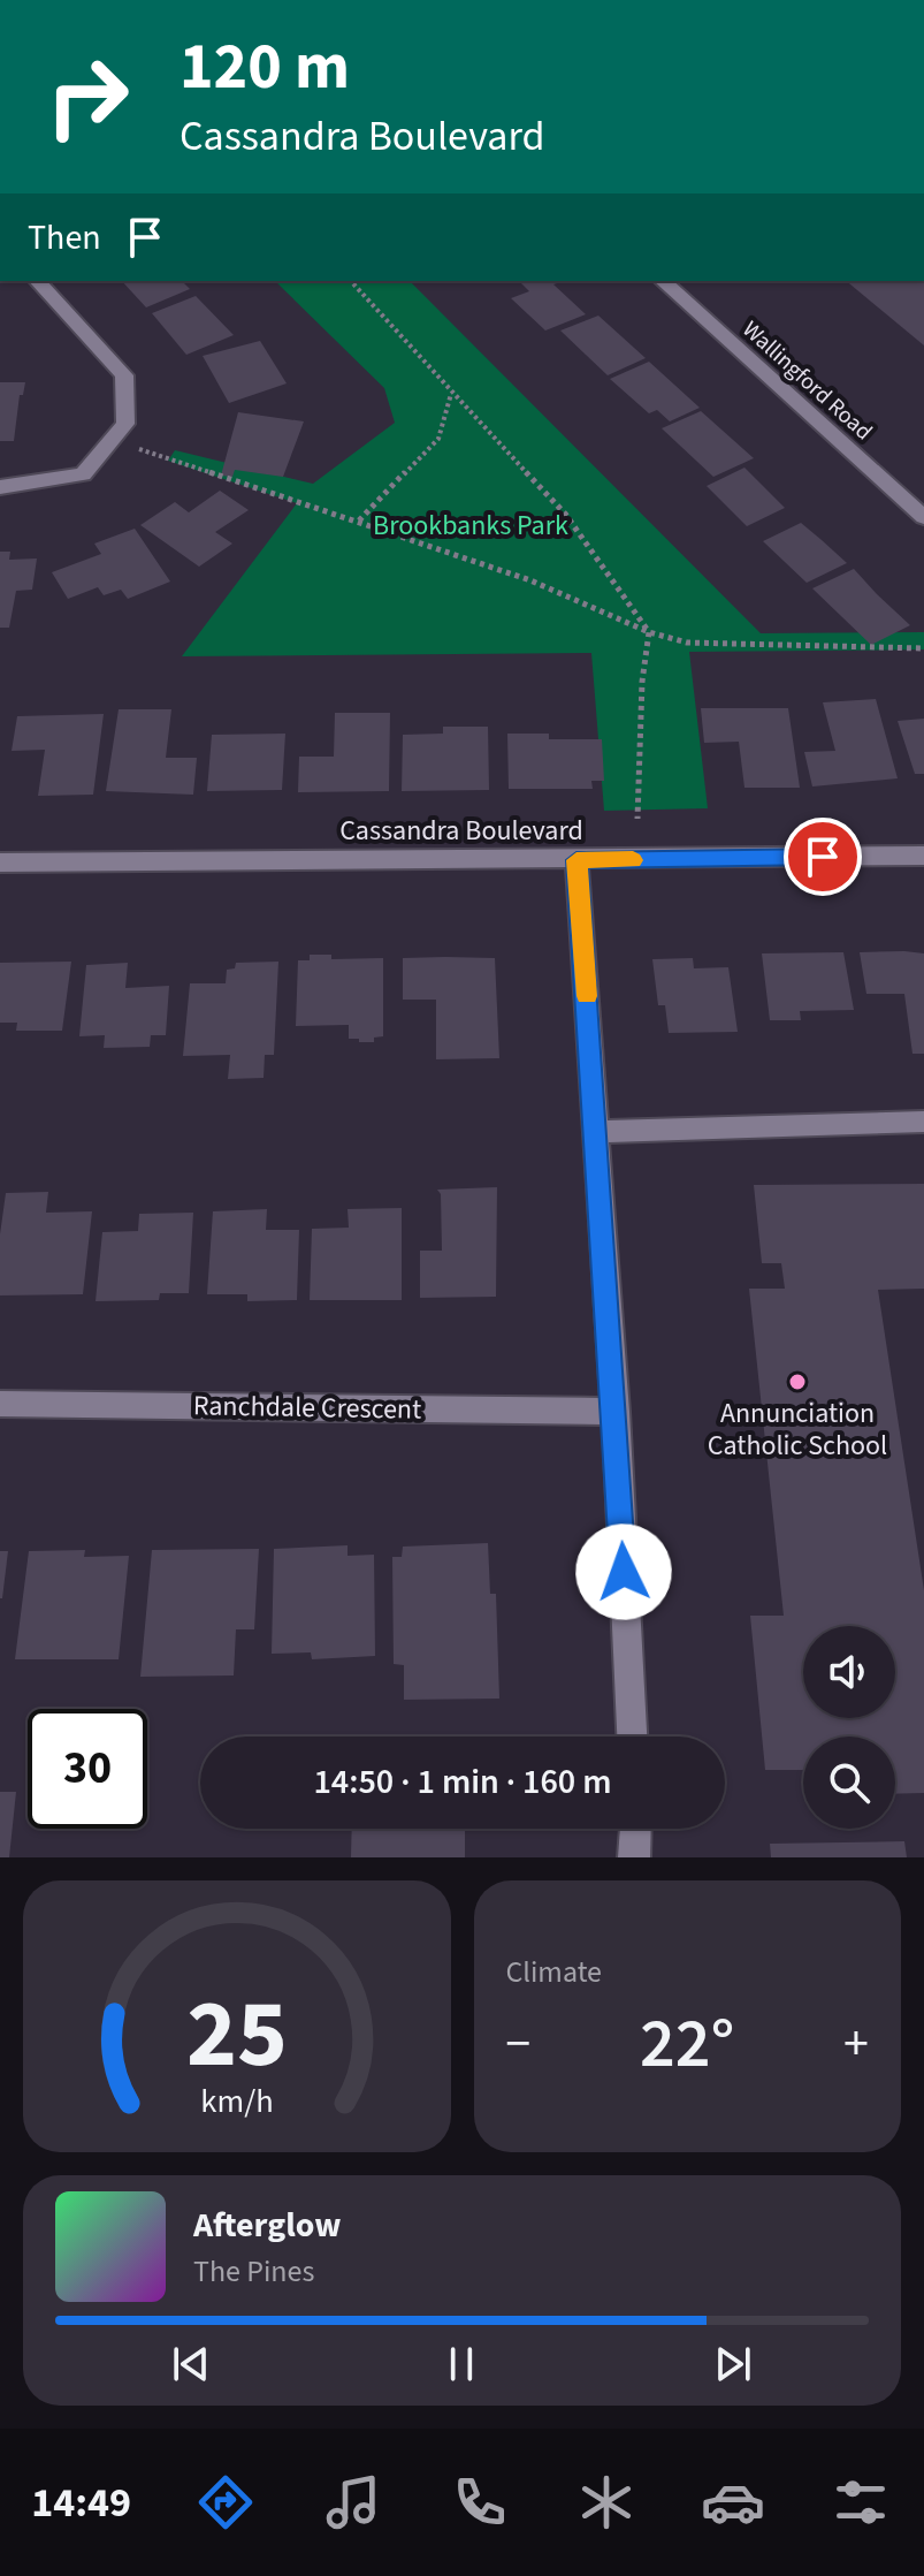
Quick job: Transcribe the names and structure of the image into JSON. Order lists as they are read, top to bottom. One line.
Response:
{"streets":{"street":["Wallingford Road","Cassandra Boulevard","Ranchdale Crescent"]},"parks":["Brookbanks Park"],"places":["Annunciation Catholic School"],"page":{"turn":["120 m","Cassandra Boulevard"],"then":"Then","limit":"30","trip":"14:50 · 1 min · 160 m","tile":"Climate","heat":["−","22°","+"],"song":["Afterglow","The Pines"],"tabs":"14:49","gauge":["25","km/h"]}}
